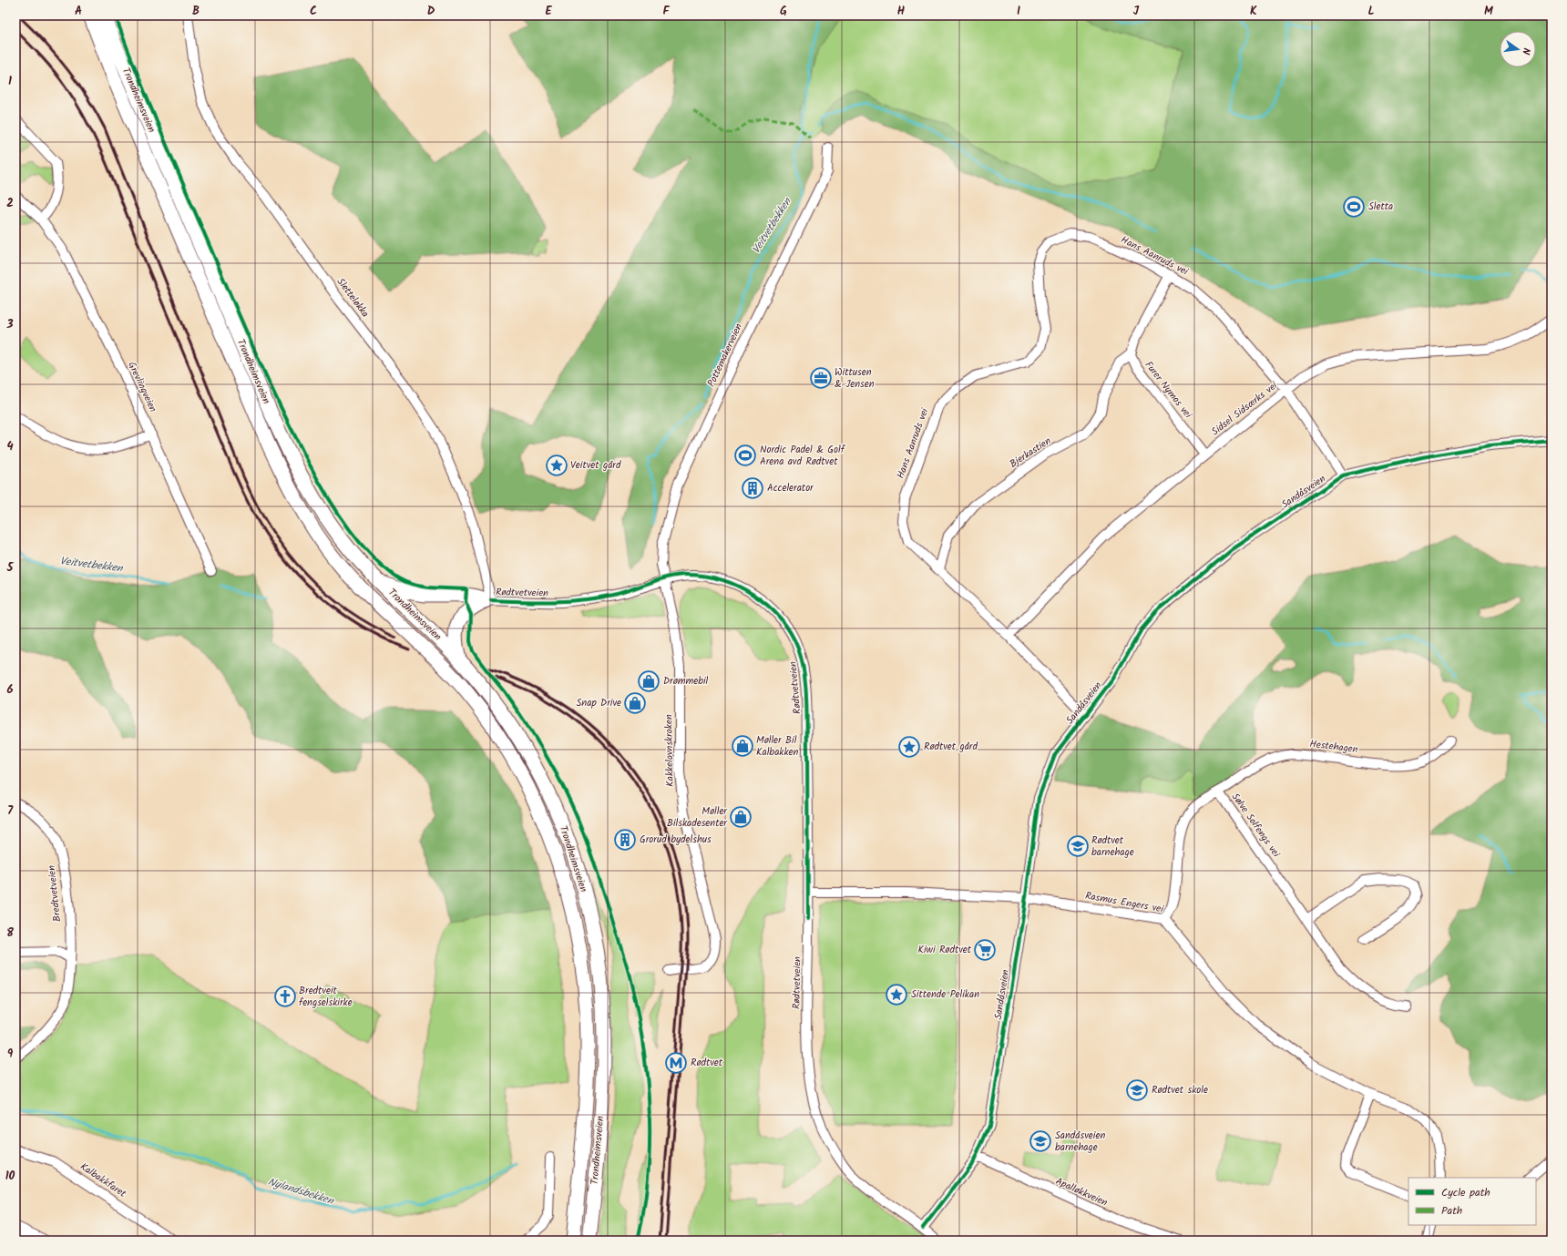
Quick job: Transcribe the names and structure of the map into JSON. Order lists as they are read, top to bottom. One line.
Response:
{"streets":{"highway":["Trondheimsveien"],"street":["Hans Aanruds vei","Sletteløkka","Pottemakerveien","Grevlingveien","Furer Nymos vei","Sidsel Sidsærks vei","Bjerkastien","Sandåsveien","Rødtvetveien","Hestehagen","Kakkelovnskroken","Sølve Solfengs vei","Bredtvetveien","Rasmus Engers vei","Kalbakkfaret","Apalløkkveien"]},"crossings":[["Hans Aanruds vei","Sidsel Sidsærks vei"],["Hans Aanruds vei","Bjerkastien"],["Hans Aanruds vei","Sandåsveien"],["Sletteløkka","Rødtvetveien"],["Pottemakerveien","Rødtvetveien"],["Pottemakerveien","Kakkelovnskroken"],["Furer Nymos vei","Sidsel Sidsærks vei"],["Furer Nymos vei","Bjerkastien"],["Sandåsveien","Rødtvetveien"],["Sandåsveien","Rasmus Engers vei"],["Sandåsveien","Apalløkkveien"],["Rødtvetveien","Kakkelovnskroken"],["Rødtvetveien","Rasmus Engers vei"],["Hestehagen","Sølve Solfengs vei"],["Sølve Solfengs vei","Rasmus Engers vei"]],"water":["Veitvetbekken","Nylandsbekken"],"places":{"sports":["Sletta","Nordic Padel & Golf Arena avd Rødtvet"],"office":["Wittusen & Jensen"],"place":["Veitvet gård","Rødtvet gård","Sittende Pelikan"],"building":["Accelerator","Grorud bydelshus"],"shop":["Drømmebil","Snap Drive","Møller Bil Kalbakken","Møller Bilskadesenter"],"school or university":["Rødtvet barnehage","Rødtvet skole","Sandåsveien barnehage"],"supermarket":["Kiwi Rødtvet"],"church":["Bredtveit fengselskirke"],"metro station":["Rødtvet"]},"legend":["Cycle path","Path"],"north":"right","grid":{"columns":["A","B","C","D","E","F","G","H","I","J","K","L","M"],"rows":["1","2","3","4","5","6","7","8","9","10"]}}
